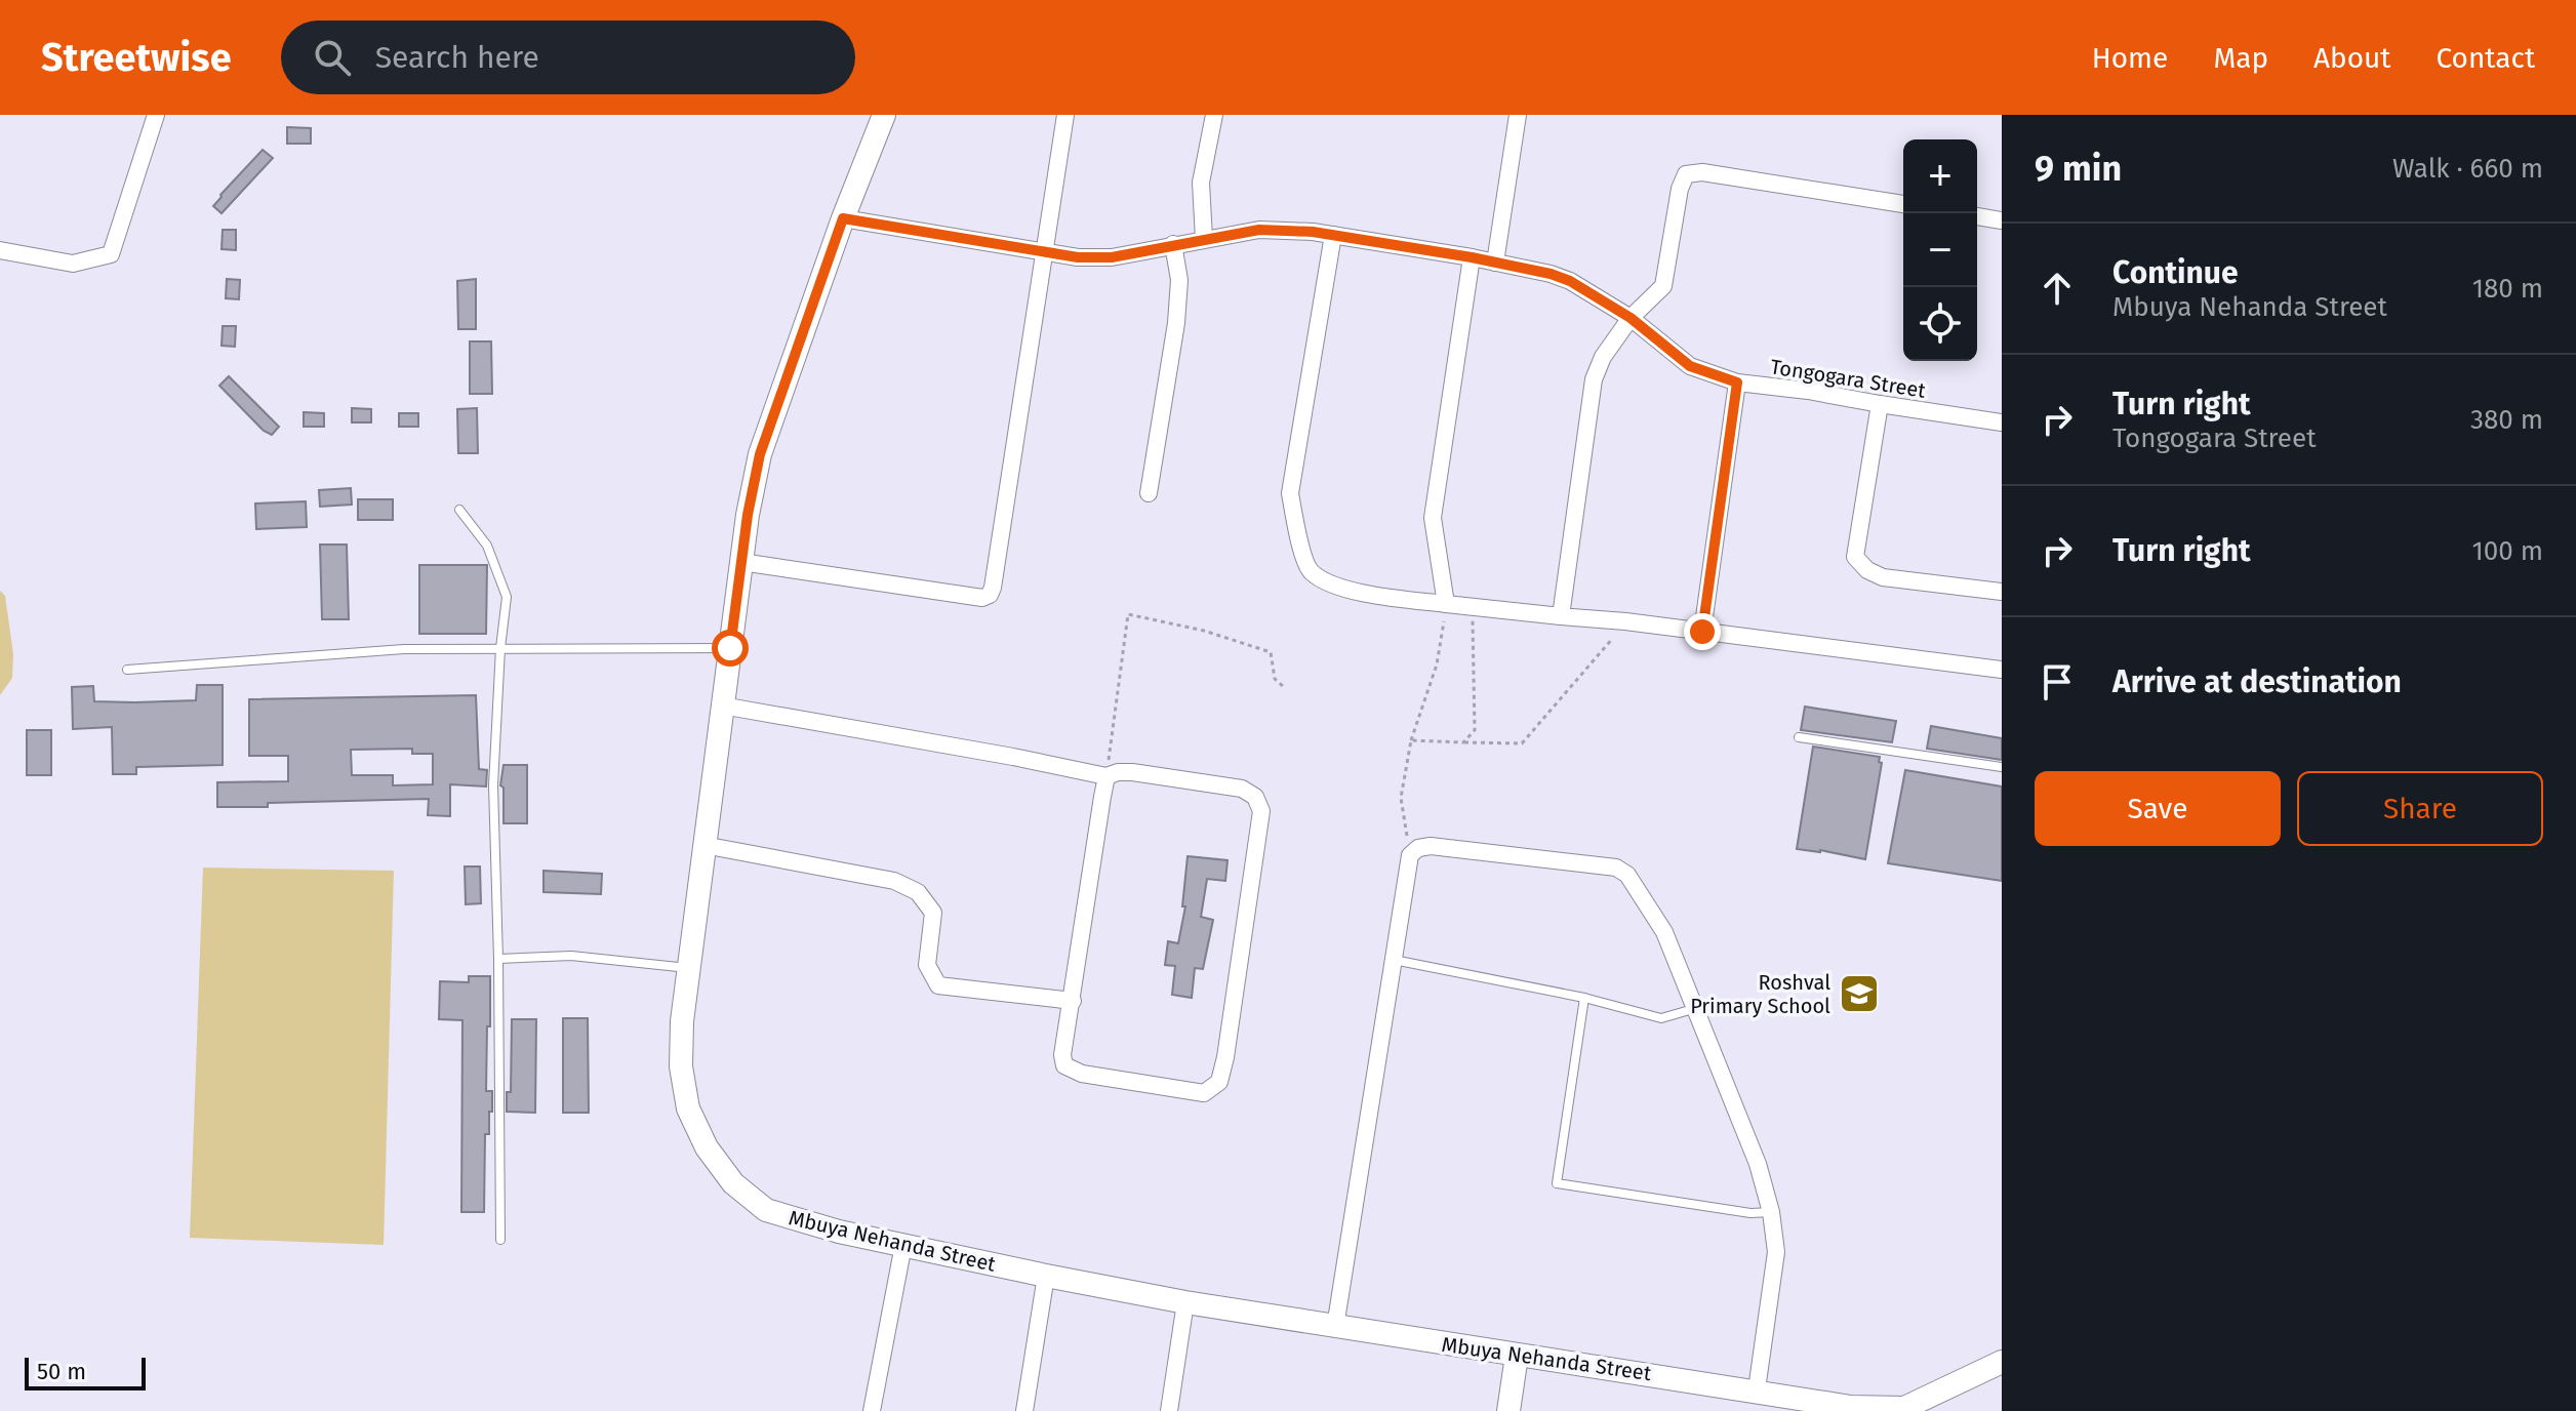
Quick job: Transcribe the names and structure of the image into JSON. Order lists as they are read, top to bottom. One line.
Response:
{"streets":{"street":["Tongogara Street","Mbuya Nehanda Street"]},"crossings":[["Tongogara Street","Mbuya Nehanda Street"]],"places":{"school or university":["Roshval Primary School"]},"scale_bar":"50 m","page":{"header":"Streetwise","search":"Search here","nav":["Home","Map","About","Contact"],"heading":["9 min","Walk · 660 m"],"map_buttons":["+","−"],"list":[["Continue","Mbuya Nehanda Street","180 m"],["Turn right","Tongogara Street","380 m"],["Turn right","100 m"],"Arrive at destination"],"buttons":["Save","Share"],"scale":"50 m"}}
